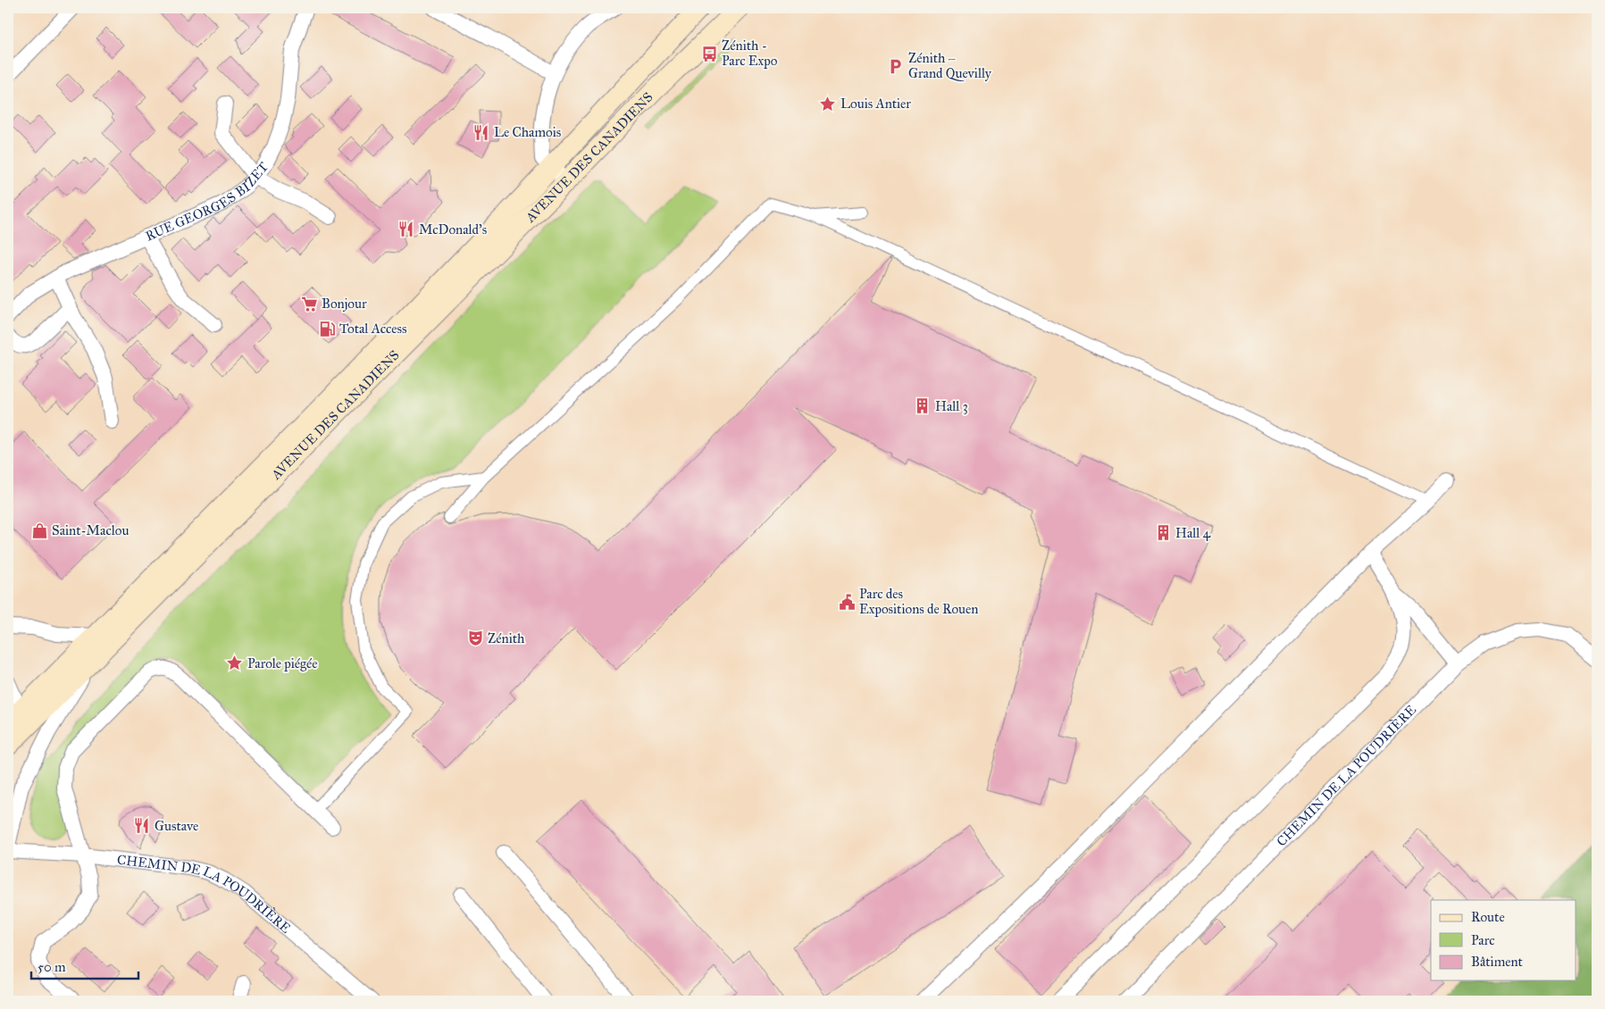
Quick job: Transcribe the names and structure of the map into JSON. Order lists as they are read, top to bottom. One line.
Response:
{"streets":{"main road":["AVENUE DES CANADIENS"],"street":["RUE GEORGES BIZET","CHEMIN DE LA POUDRIÈRE"]},"places":{"bus stop":["Zénith - Parc Expo"],"parking":["Zénith – Grand Quevilly"],"place":["Louis Antier","Parole piégée"],"restaurant":["Le Chamois","McDonald's","Gustave"],"supermarket":["Bonjour"],"fuel station":["Total Access"],"building":["Hall 3","Hall 4"],"shop":["Saint-Maclou"],"public building":["Parc des Expositions de Rouen"],"theatre":["Zénith"]},"legend":["Route","Parc","Bâtiment"],"scale_bar":"50 m"}
